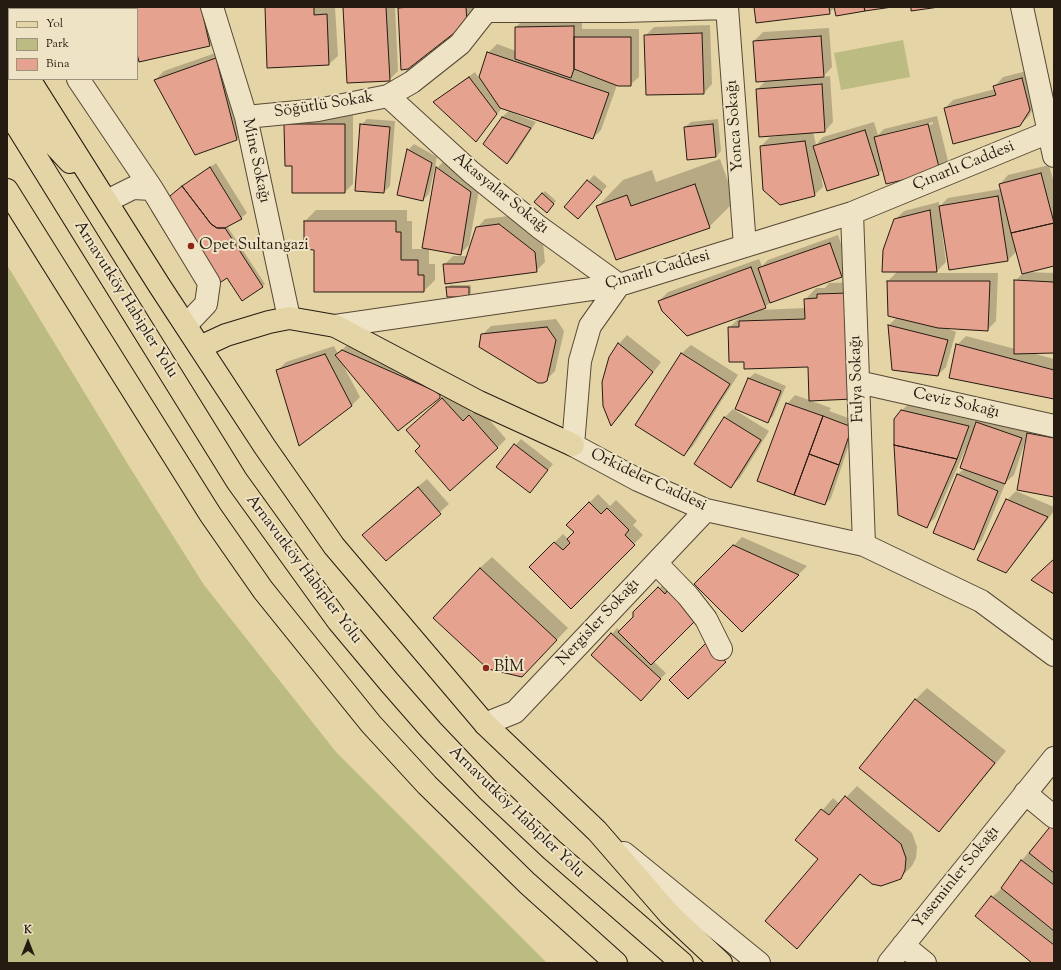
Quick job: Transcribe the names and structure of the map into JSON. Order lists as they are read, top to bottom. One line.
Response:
{"streets":{"main road":["Çınarlı Caddesi","Arnavutköy Habipler Yolu","Orkideler Caddesi"],"street":["Söğütlü Sokak","Yonca Sokağı","Mine Sokağı","Akasyalar Sokağı","Fulya Sokağı","Ceviz Sokağı","Nergisler Sokağı","Yaseminler Sokağı"]},"crossings":[["Söğütlü Sokak","Yonca Sokağı"],["Söğütlü Sokak","Mine Sokağı"],["Söğütlü Sokak","Akasyalar Sokağı"],["Yonca Sokağı","Çınarlı Caddesi"],["Mine Sokağı","Çınarlı Caddesi"],["Çınarlı Caddesi","Akasyalar Sokağı"],["Çınarlı Caddesi","Fulya Sokağı"],["Çınarlı Caddesi","Orkideler Caddesi"],["Fulya Sokağı","Ceviz Sokağı"],["Fulya Sokağı","Orkideler Caddesi"],["Orkideler Caddesi","Nergisler Sokağı"]],"places":["Opet Sultangazi","BİM"],"legend":["Yol","Park","Bina"],"north":"top"}
